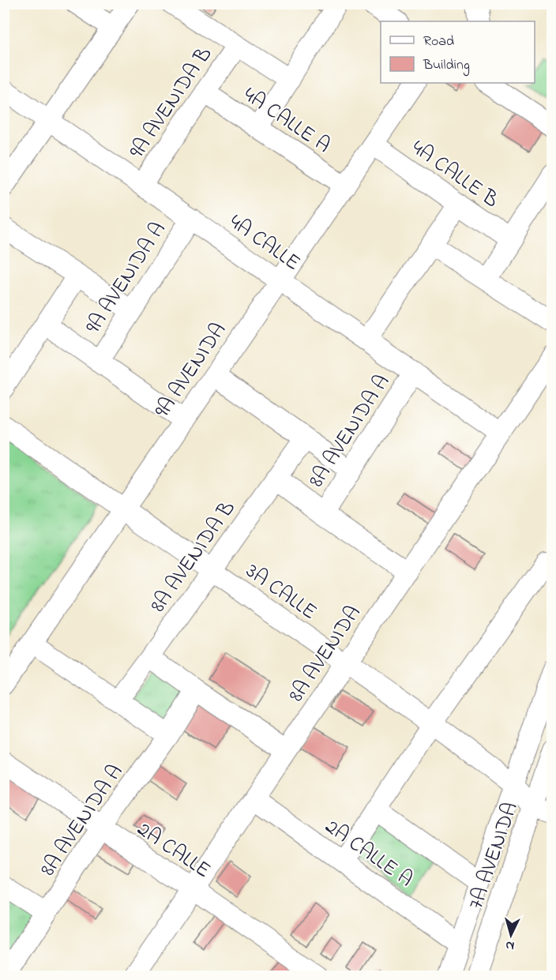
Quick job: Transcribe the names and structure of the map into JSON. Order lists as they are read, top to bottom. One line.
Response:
{"streets":{"street":["9A AVENIDA B","4A CALLE A","4A CALLE B","4A CALLE","9A AVENIDA A","9A AVENIDA","8A AVENIDA A","8A AVENIDA B","3A CALLE","8A AVENIDA","2A CALLE","2A CALLE A","7A AVENIDA"]},"crossings":[["9A AVENIDA B","4A CALLE A"],["9A AVENIDA B","4A CALLE"],["4A CALLE A","9A AVENIDA"],["4A CALLE B","9A AVENIDA"],["4A CALLE","9A AVENIDA A"],["4A CALLE","9A AVENIDA"],["4A CALLE","8A AVENIDA A"],["4A CALLE","8A AVENIDA"],["9A AVENIDA","3A CALLE"],["8A AVENIDA A","2A CALLE"],["8A AVENIDA B","3A CALLE"],["3A CALLE","8A AVENIDA"],["3A CALLE","7A AVENIDA"],["8A AVENIDA","2A CALLE"],["8A AVENIDA","2A CALLE A"],["2A CALLE A","7A AVENIDA"]],"legend":["Road","Building"],"north":"bottom"}
